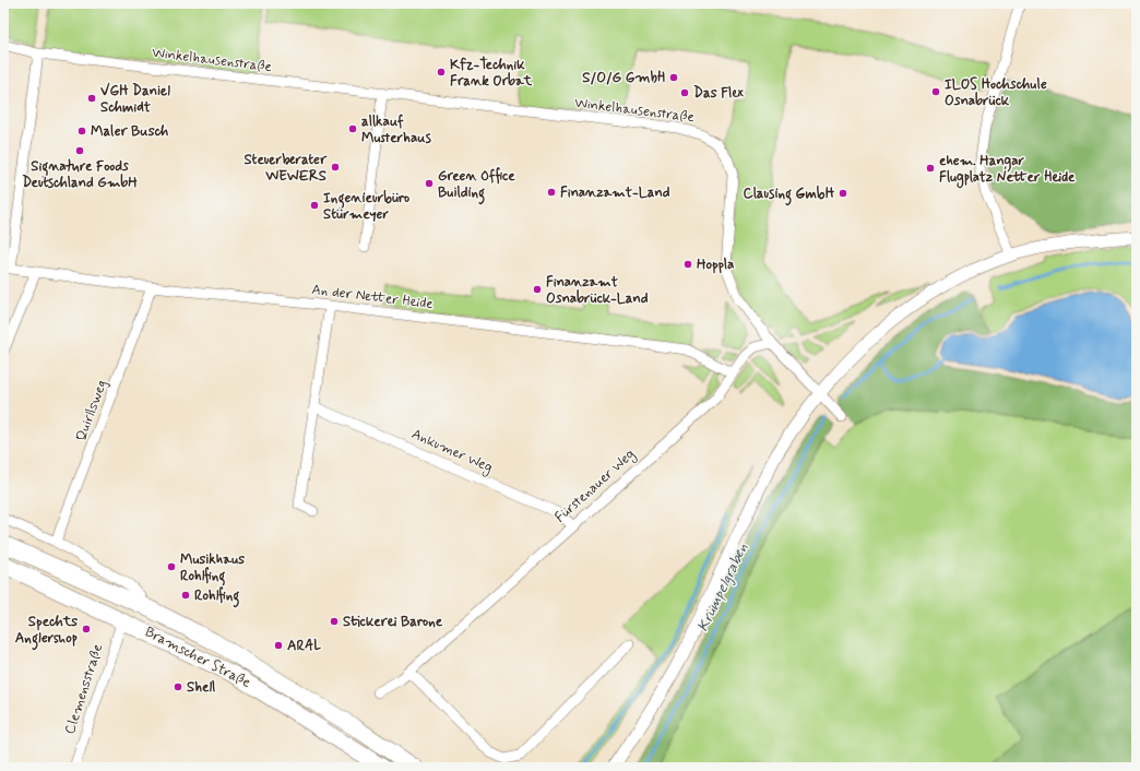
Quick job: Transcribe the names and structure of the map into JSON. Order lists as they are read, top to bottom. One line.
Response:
{"streets":{"main road":["Bramscher Straße"],"street":["Winkelhausenstraße","An der Netter Heide","Quirllsweg","Ankumer Weg","Fürstenauer Weg","Clemensstraße"]},"crossings":[["Winkelhausenstraße","Fürstenauer Weg"],["An der Netter Heide","Quirllsweg"],["An der Netter Heide","Fürstenauer Weg"],["Quirllsweg","Bramscher Straße"],["Ankumer Weg","Fürstenauer Weg"],["Bramscher Straße","Clemensstraße"]],"water":["Krümpelgraben"],"places":["Kfz-Technik Frank Orbat","S/O/G GmbH","ILOS Hochschule Osnabrück","Das Flex","VGH Daniel Schmidt","allkauf Musterhaus","Maler Busch","Signature Foods Deutschland GmbH","Steuerberater WEWERS","ehem. Hangar Flugplatz Netter Heide","Green Office Building","Finanzamt-Land","Clausing GmbH","Ingenieurbüro Stürmeyer","Hoppla","Finanzamt Osnabrück-Land","Musikhaus Rohlfing","Rohlfing","Stickerei Barone","Spechts Anglershop","ARAL","Shell"]}
